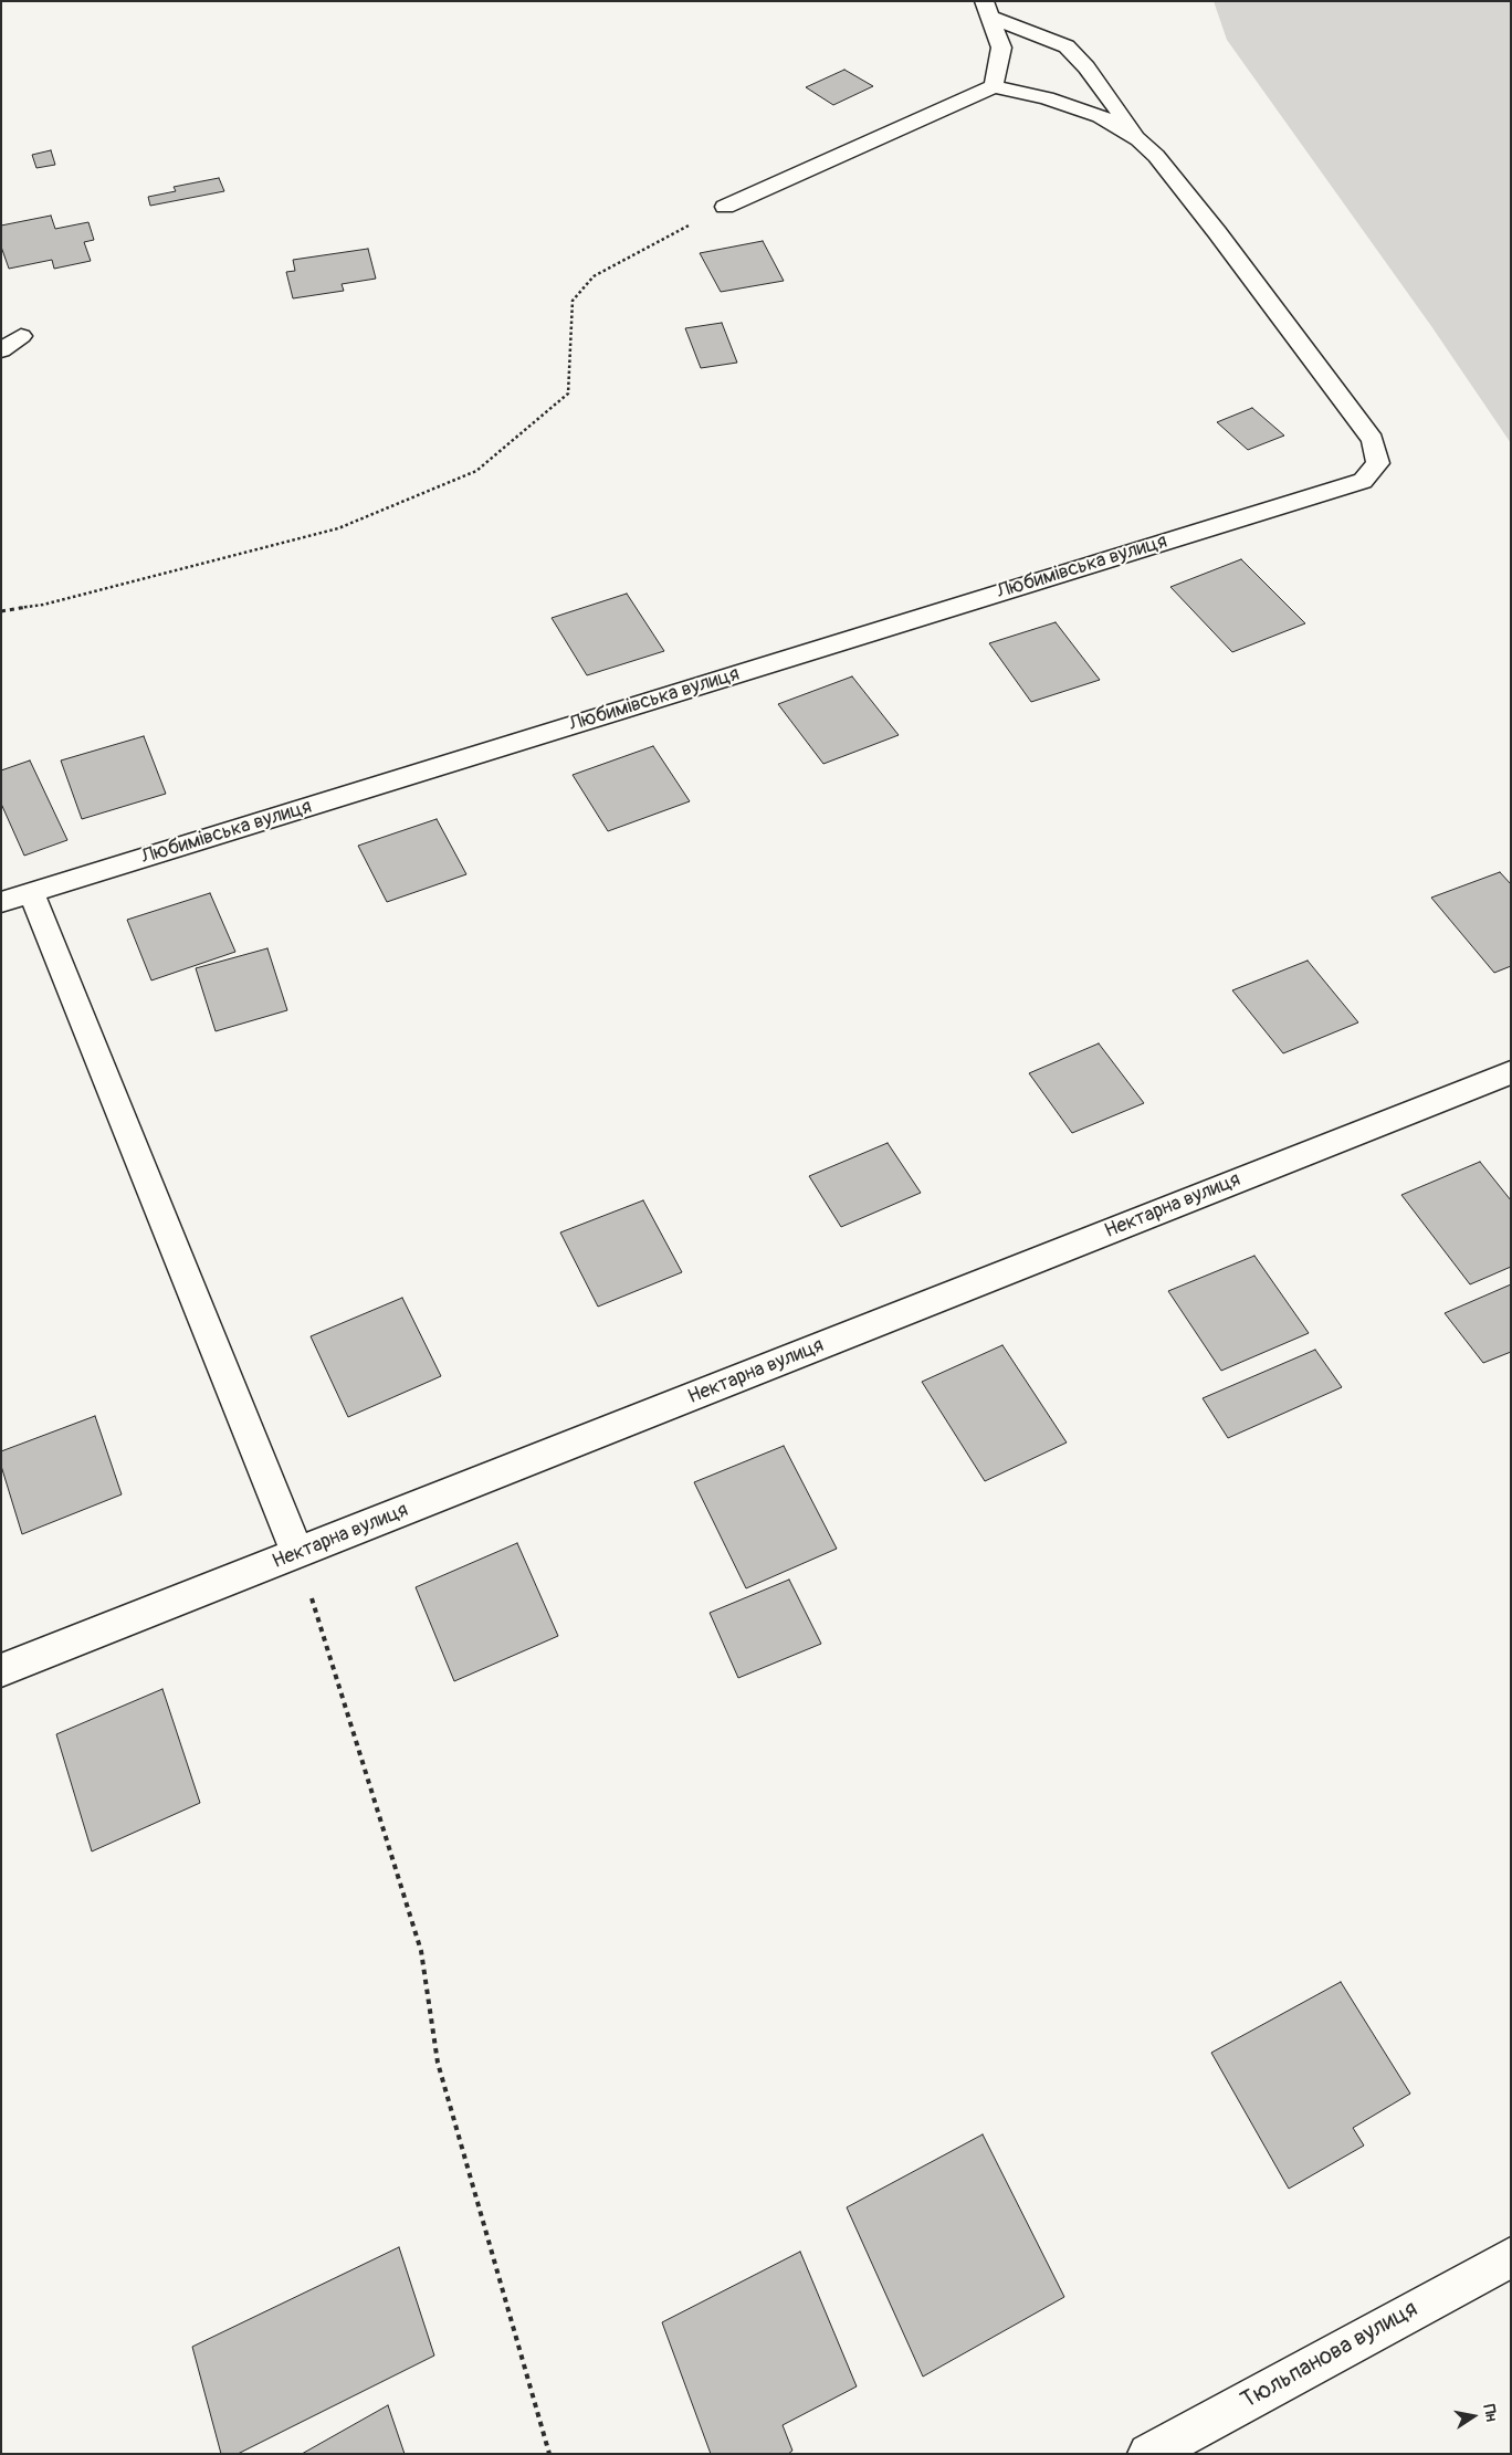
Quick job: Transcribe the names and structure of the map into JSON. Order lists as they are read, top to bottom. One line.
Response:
{"streets":{"street":["Любимівська вулиця","Нектарна вулиця","Тюльпанова вулиця"]},"north":"right"}
